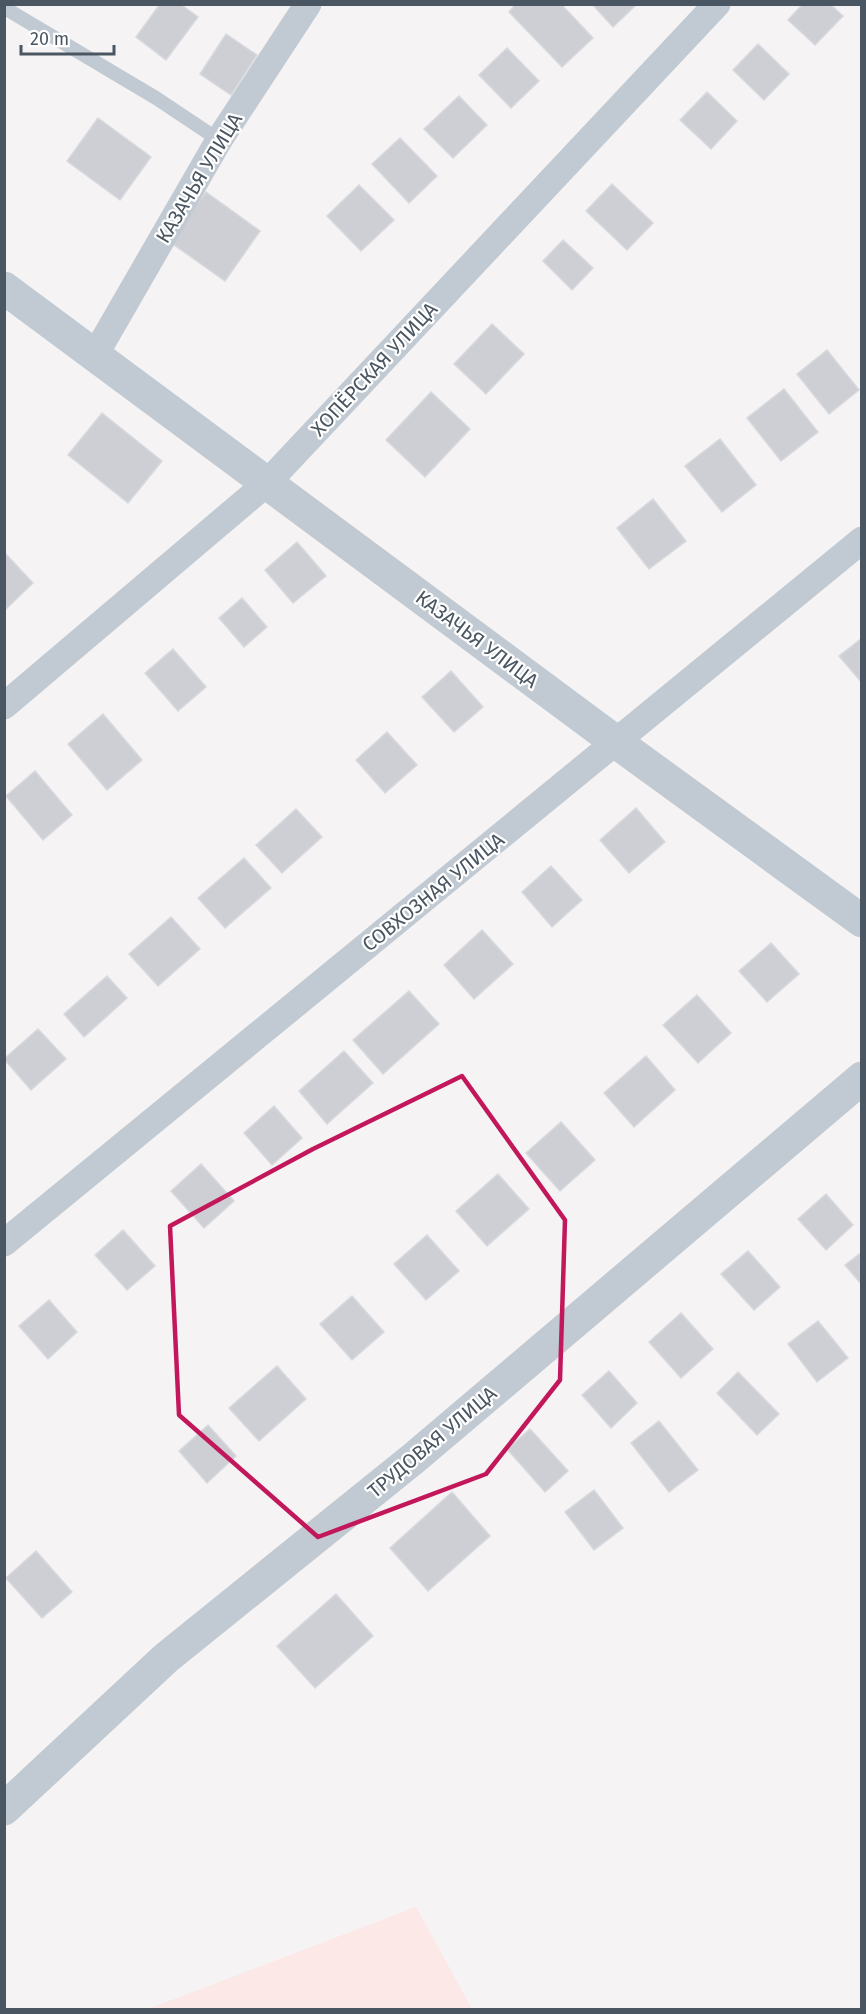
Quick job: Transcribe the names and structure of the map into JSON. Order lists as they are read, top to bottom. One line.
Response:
{"streets":{"street":["КАЗАЧЬЯ УЛИЦА","ХОПЁРСКАЯ УЛИЦА","СОВХОЗНАЯ УЛИЦА","ТРУДОВАЯ УЛИЦА"]},"crossings":[["КАЗАЧЬЯ УЛИЦА","ХОПЁРСКАЯ УЛИЦА"],["КАЗАЧЬЯ УЛИЦА","СОВХОЗНАЯ УЛИЦА"]],"scale_bar":"20 m"}
